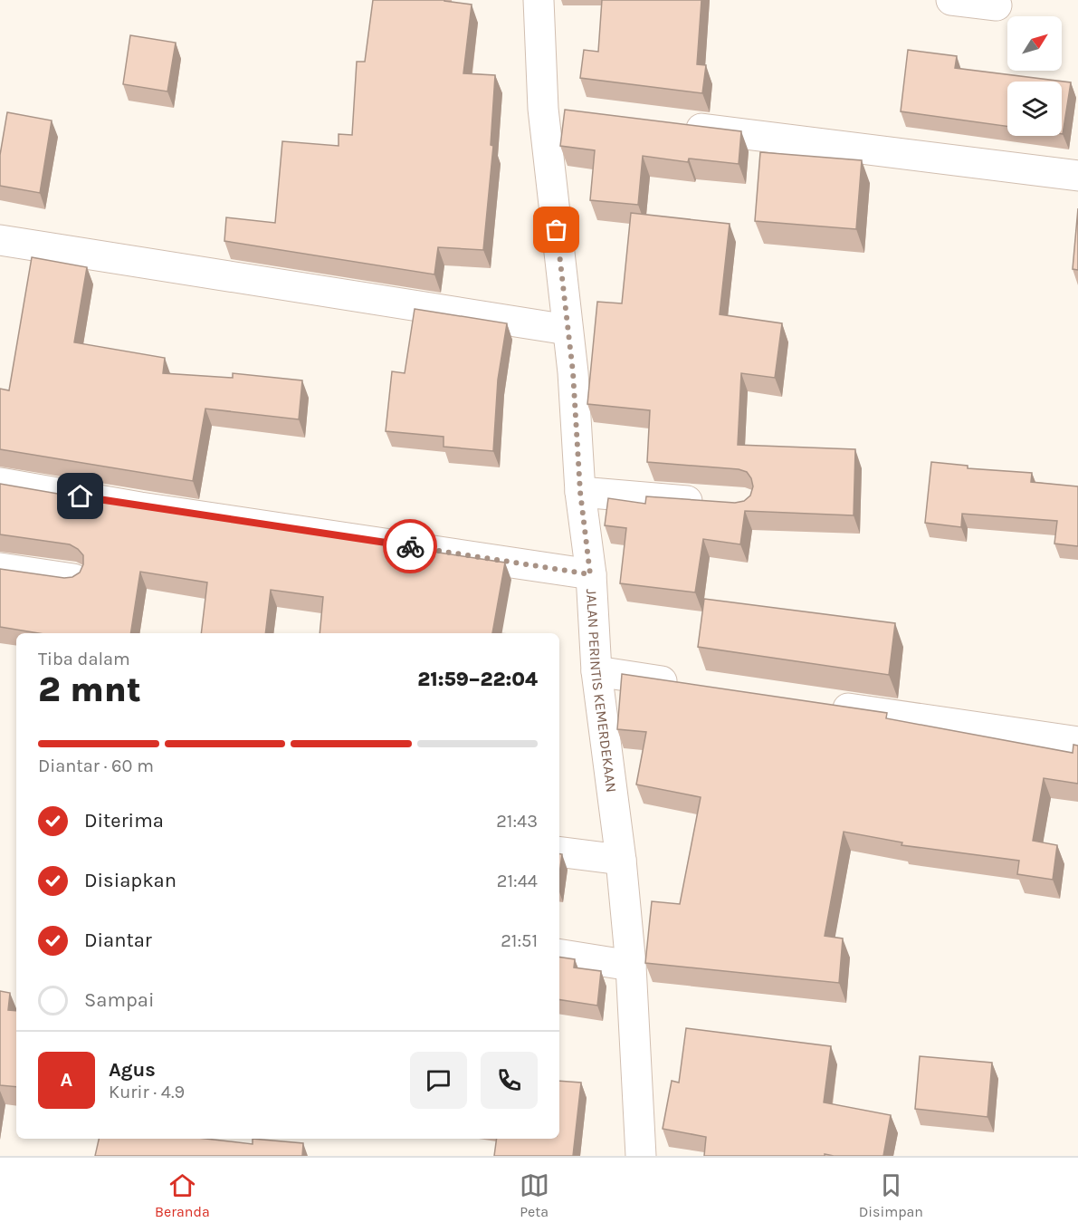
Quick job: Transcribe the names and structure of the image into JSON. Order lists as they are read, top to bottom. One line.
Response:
{"streets":{"street":["JALAN PERINTIS KEMERDEKAAN"]},"north":"top right","page":{"heading":["2 mnt","Tiba dalam","21:59–22:04"],"panel":["Agus","Kurir · 4.9"],"bar":"Diantar · 60 m","list":[["Diterima","21:43"],["Disiapkan","21:44"],["Diantar","21:51"],"Sampai"],"round":"A","tabs":["Beranda","Peta","Disimpan"]}}
